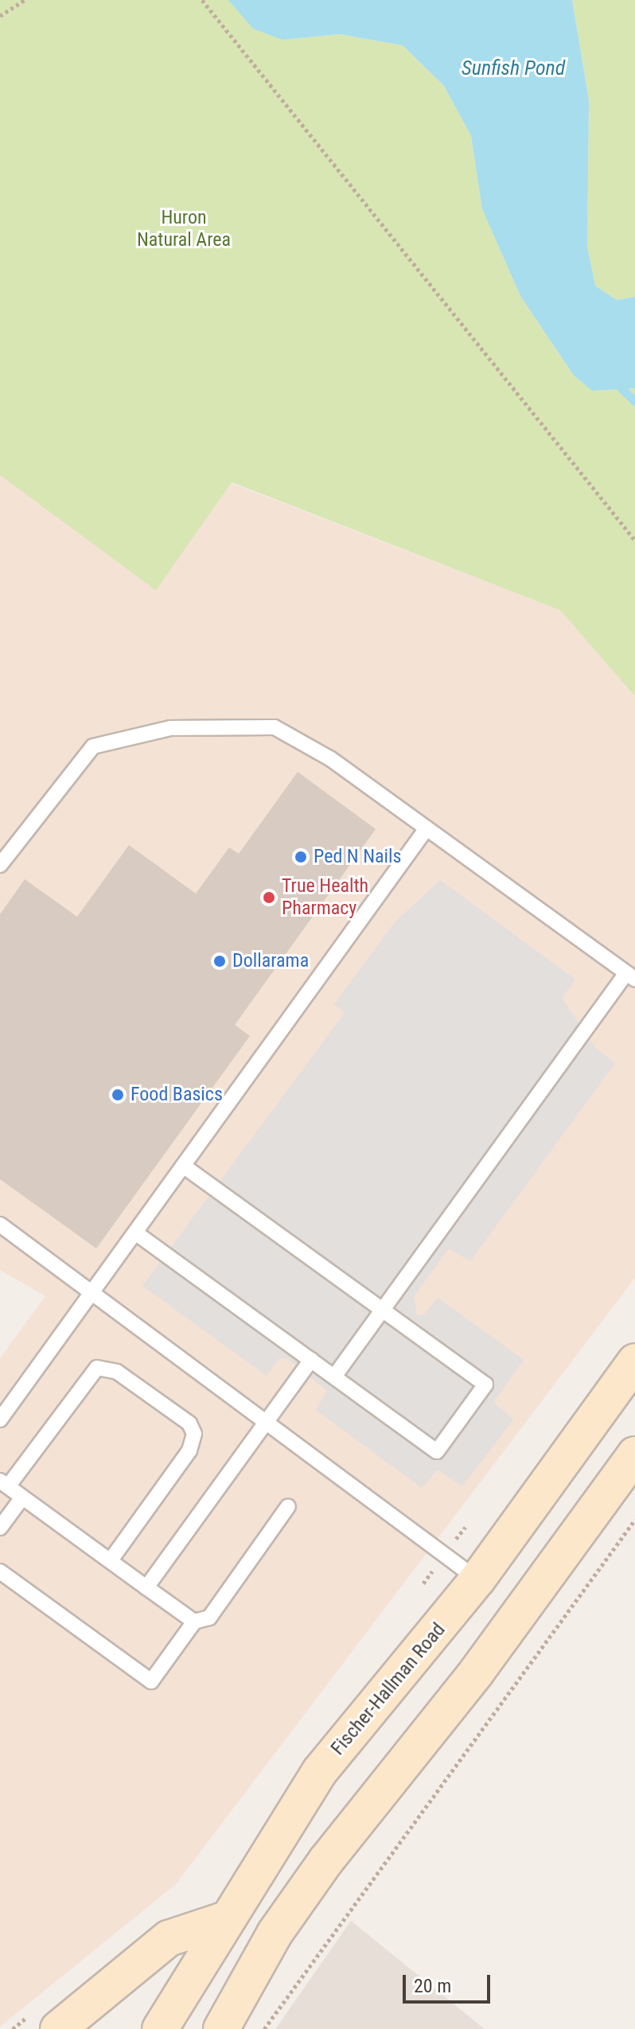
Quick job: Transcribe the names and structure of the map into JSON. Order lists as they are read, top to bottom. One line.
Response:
{"streets":{"main road":["Fischer-Hallman Road"]},"water":["Sunfish Pond"],"parks":["Huron Natural Area"],"places":["Ped N Nails","True Health Pharmacy","Dollarama","Food Basics"],"scale_bar":"20 m"}
